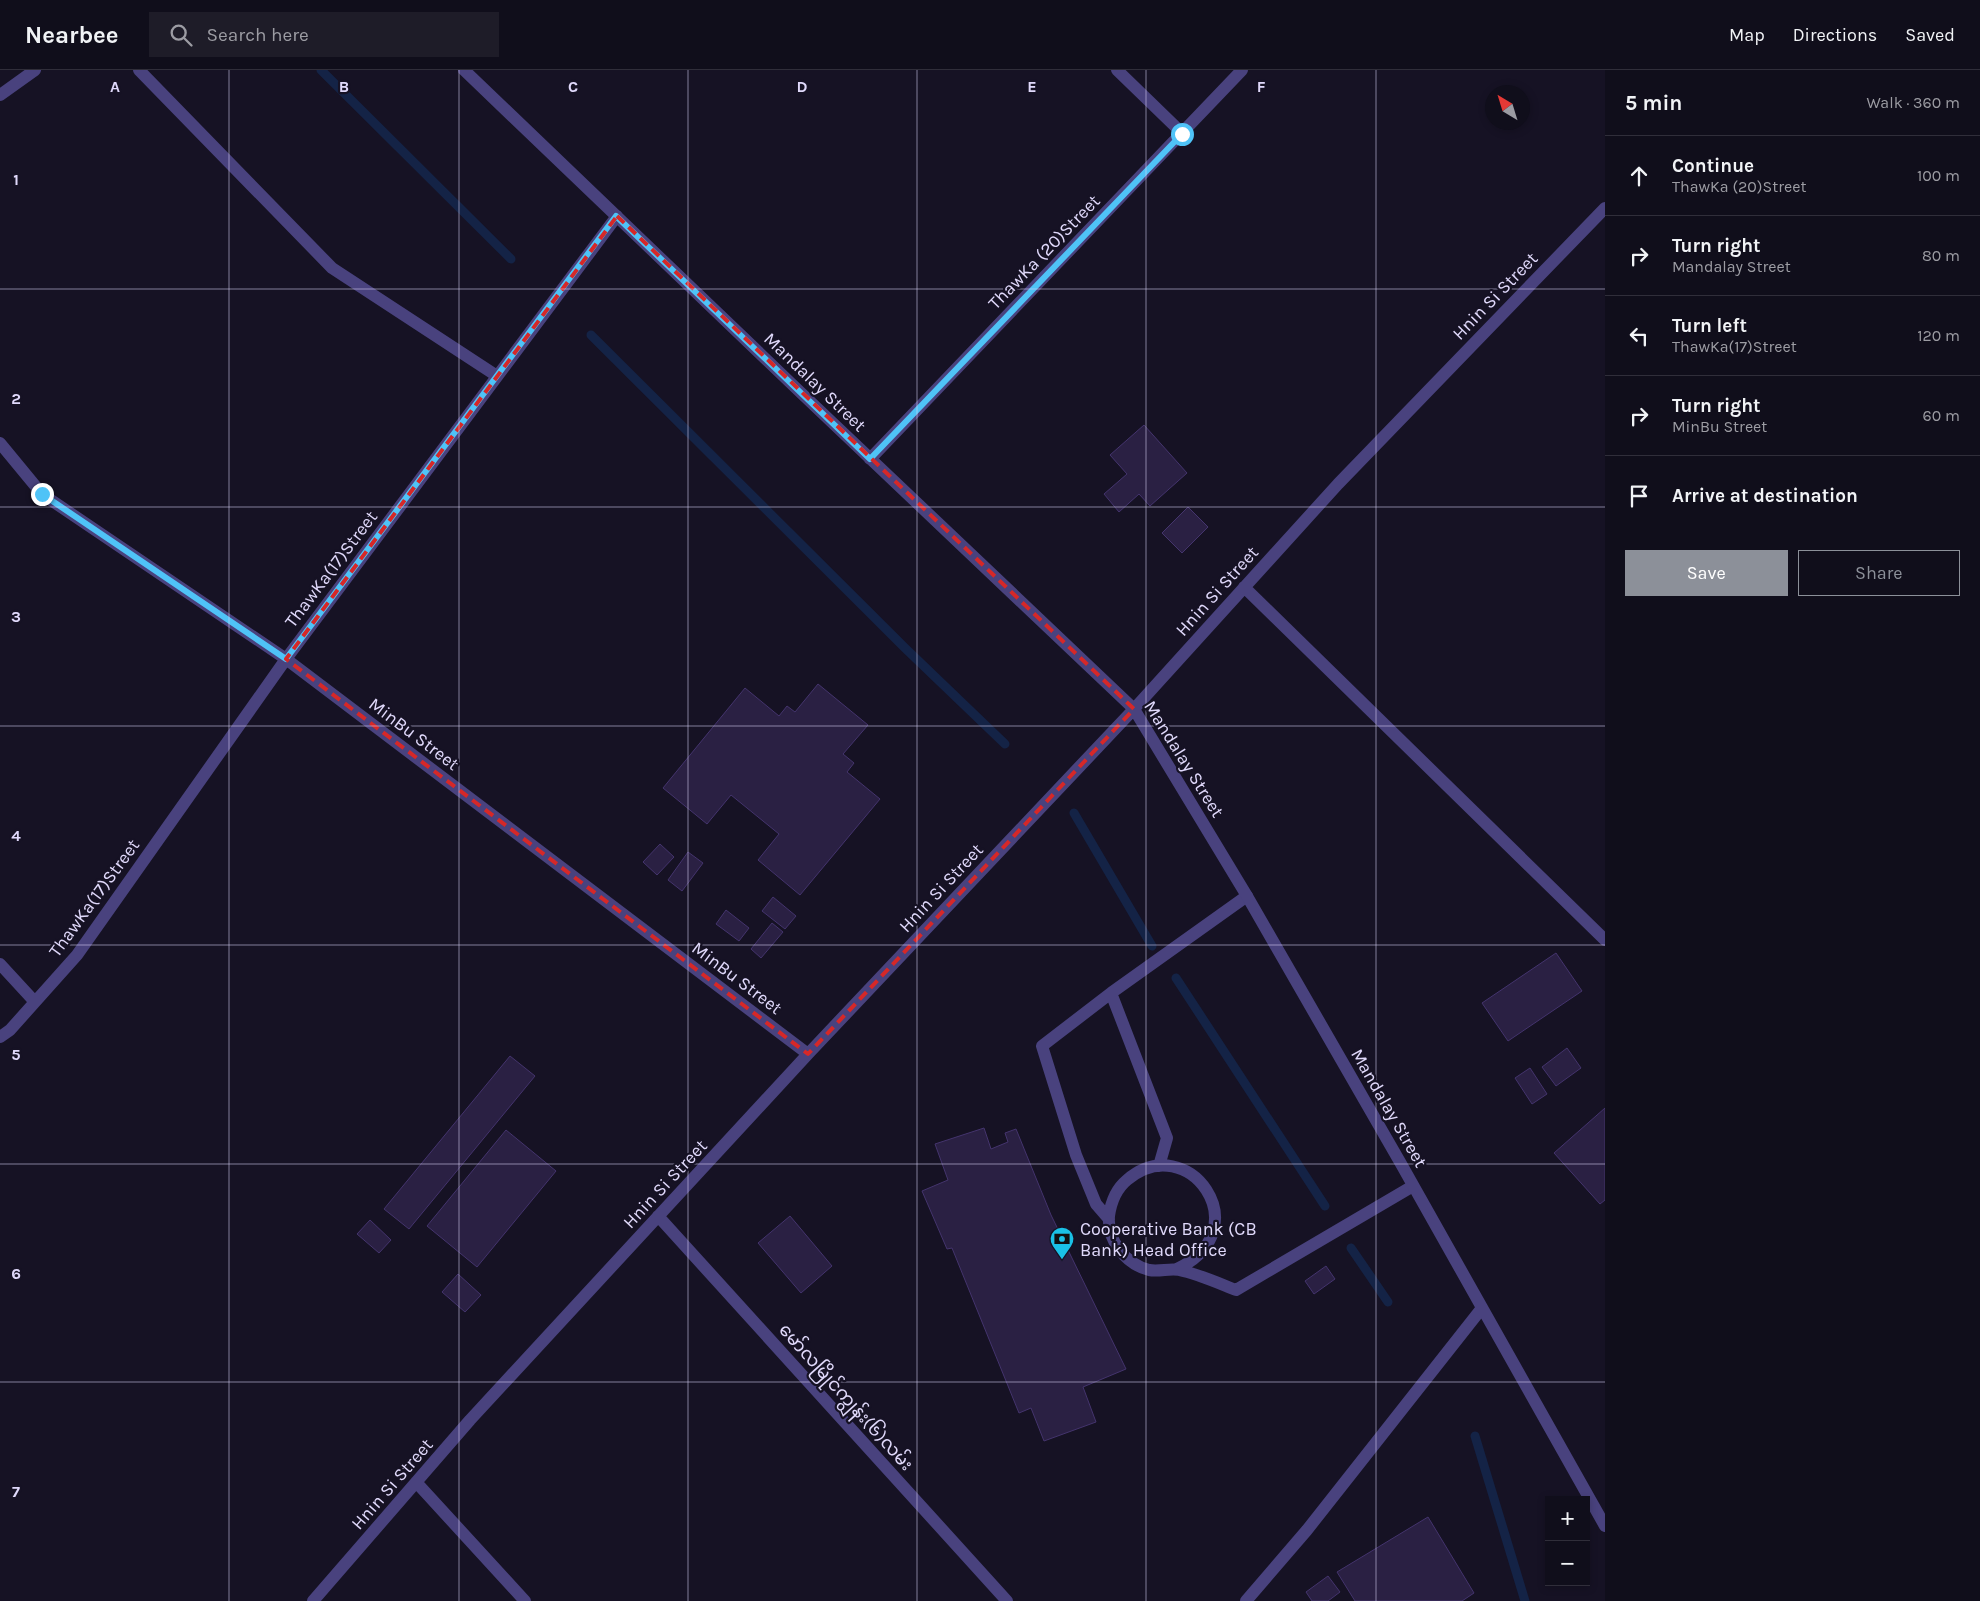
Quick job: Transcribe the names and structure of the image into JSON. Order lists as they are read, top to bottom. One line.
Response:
{"streets":{"street":["ThawKa (20)Street","Hnin Si Street","Mandalay Street","ThawKa(17)Street","MinBu Street","မော်လမြိုင်ကျွန်း(၆)လမ်း"]},"crossings":[["ThawKa (20)Street","Mandalay Street"],["Hnin Si Street","Mandalay Street"],["Hnin Si Street","MinBu Street"],["Hnin Si Street","မော်လမြိုင်ကျွန်း(၆)လမ်း"],["Mandalay Street","ThawKa(17)Street"],["ThawKa(17)Street","MinBu Street"]],"places":{"bank":["Cooperative Bank (CB Bank) Head Office"]},"north":"top left","page":{"header":"Nearbee","search":"Search here","nav":["Map","Directions","Saved"],"heading":["5 min","Walk · 360 m"],"list":[["Continue","ThawKa (20)Street","100 m"],["Turn right","Mandalay Street","80 m"],["Turn left","ThawKa(17)Street","120 m"],["Turn right","MinBu Street","60 m"],"Arrive at destination"],"buttons":["Save","Share"],"map_buttons":["+","−"]},"grid":{"columns":["A","B","C","D","E","F"],"rows":["1","2","3","4","5","6","7"]}}
